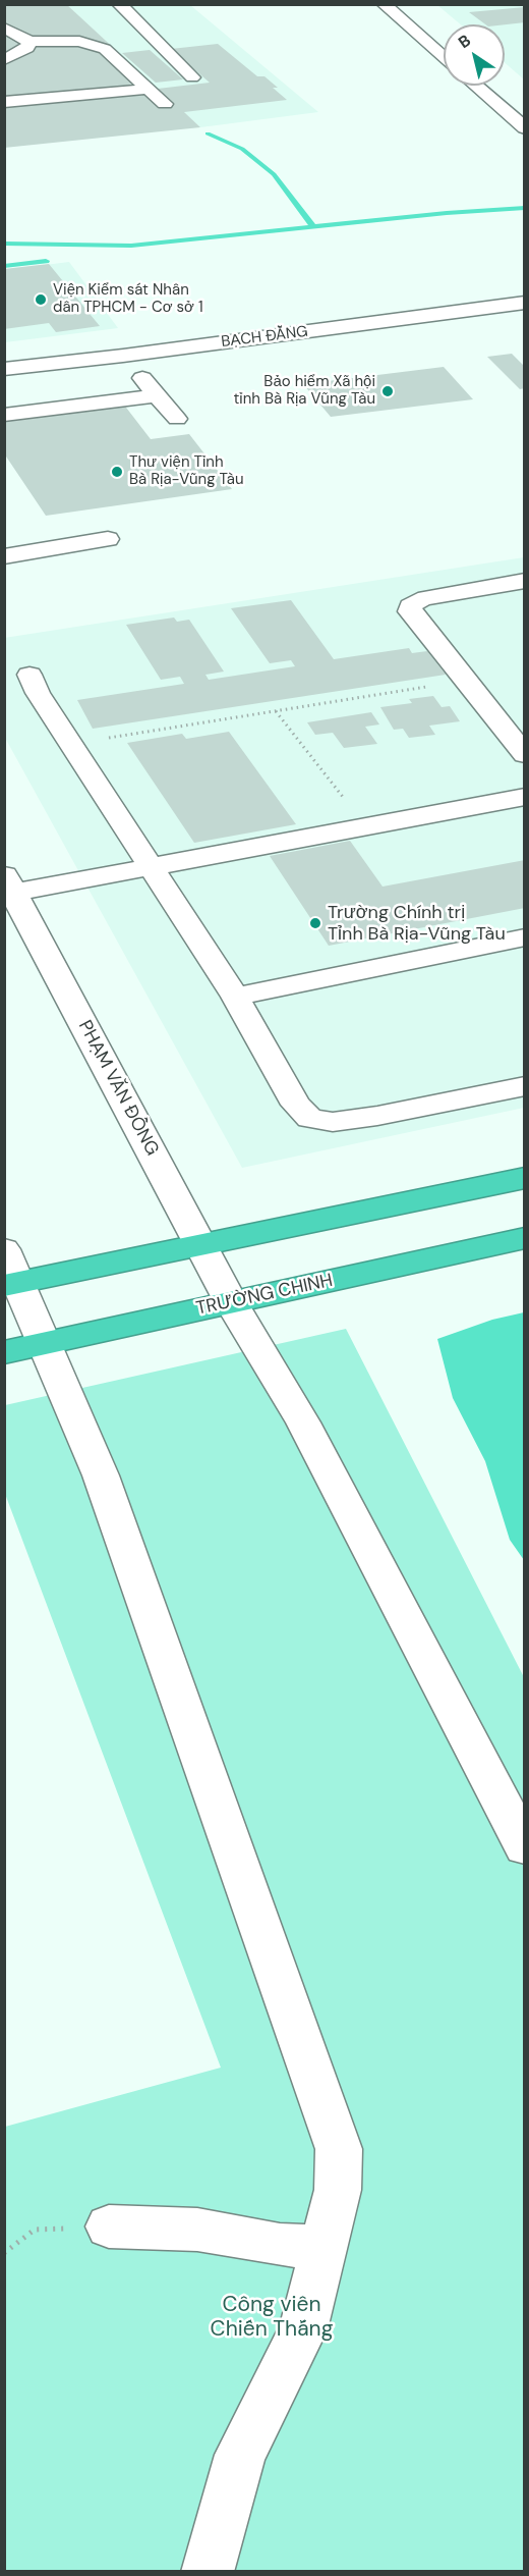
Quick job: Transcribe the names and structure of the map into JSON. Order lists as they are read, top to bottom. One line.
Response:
{"streets":{"highway":["TRƯỜNG CHINH"],"street":["BẠCH ĐẰNG","PHẠM VĂN ĐỒNG"]},"crossings":[["PHẠM VĂN ĐỒNG","TRƯỜNG CHINH"]],"parks":["Công viên Chiến Thắng"],"places":["Viện Kiểm sát Nhân dân TPHCM - Cơ sở 1","Bảo hiểm Xã hội tỉnh Bà Rịa Vũng Tàu","Thư viện Tỉnh Bà Rịa-Vũng Tàu","Trường Chính trị Tỉnh Bà Rịa-Vũng Tàu"],"north":"top left"}
